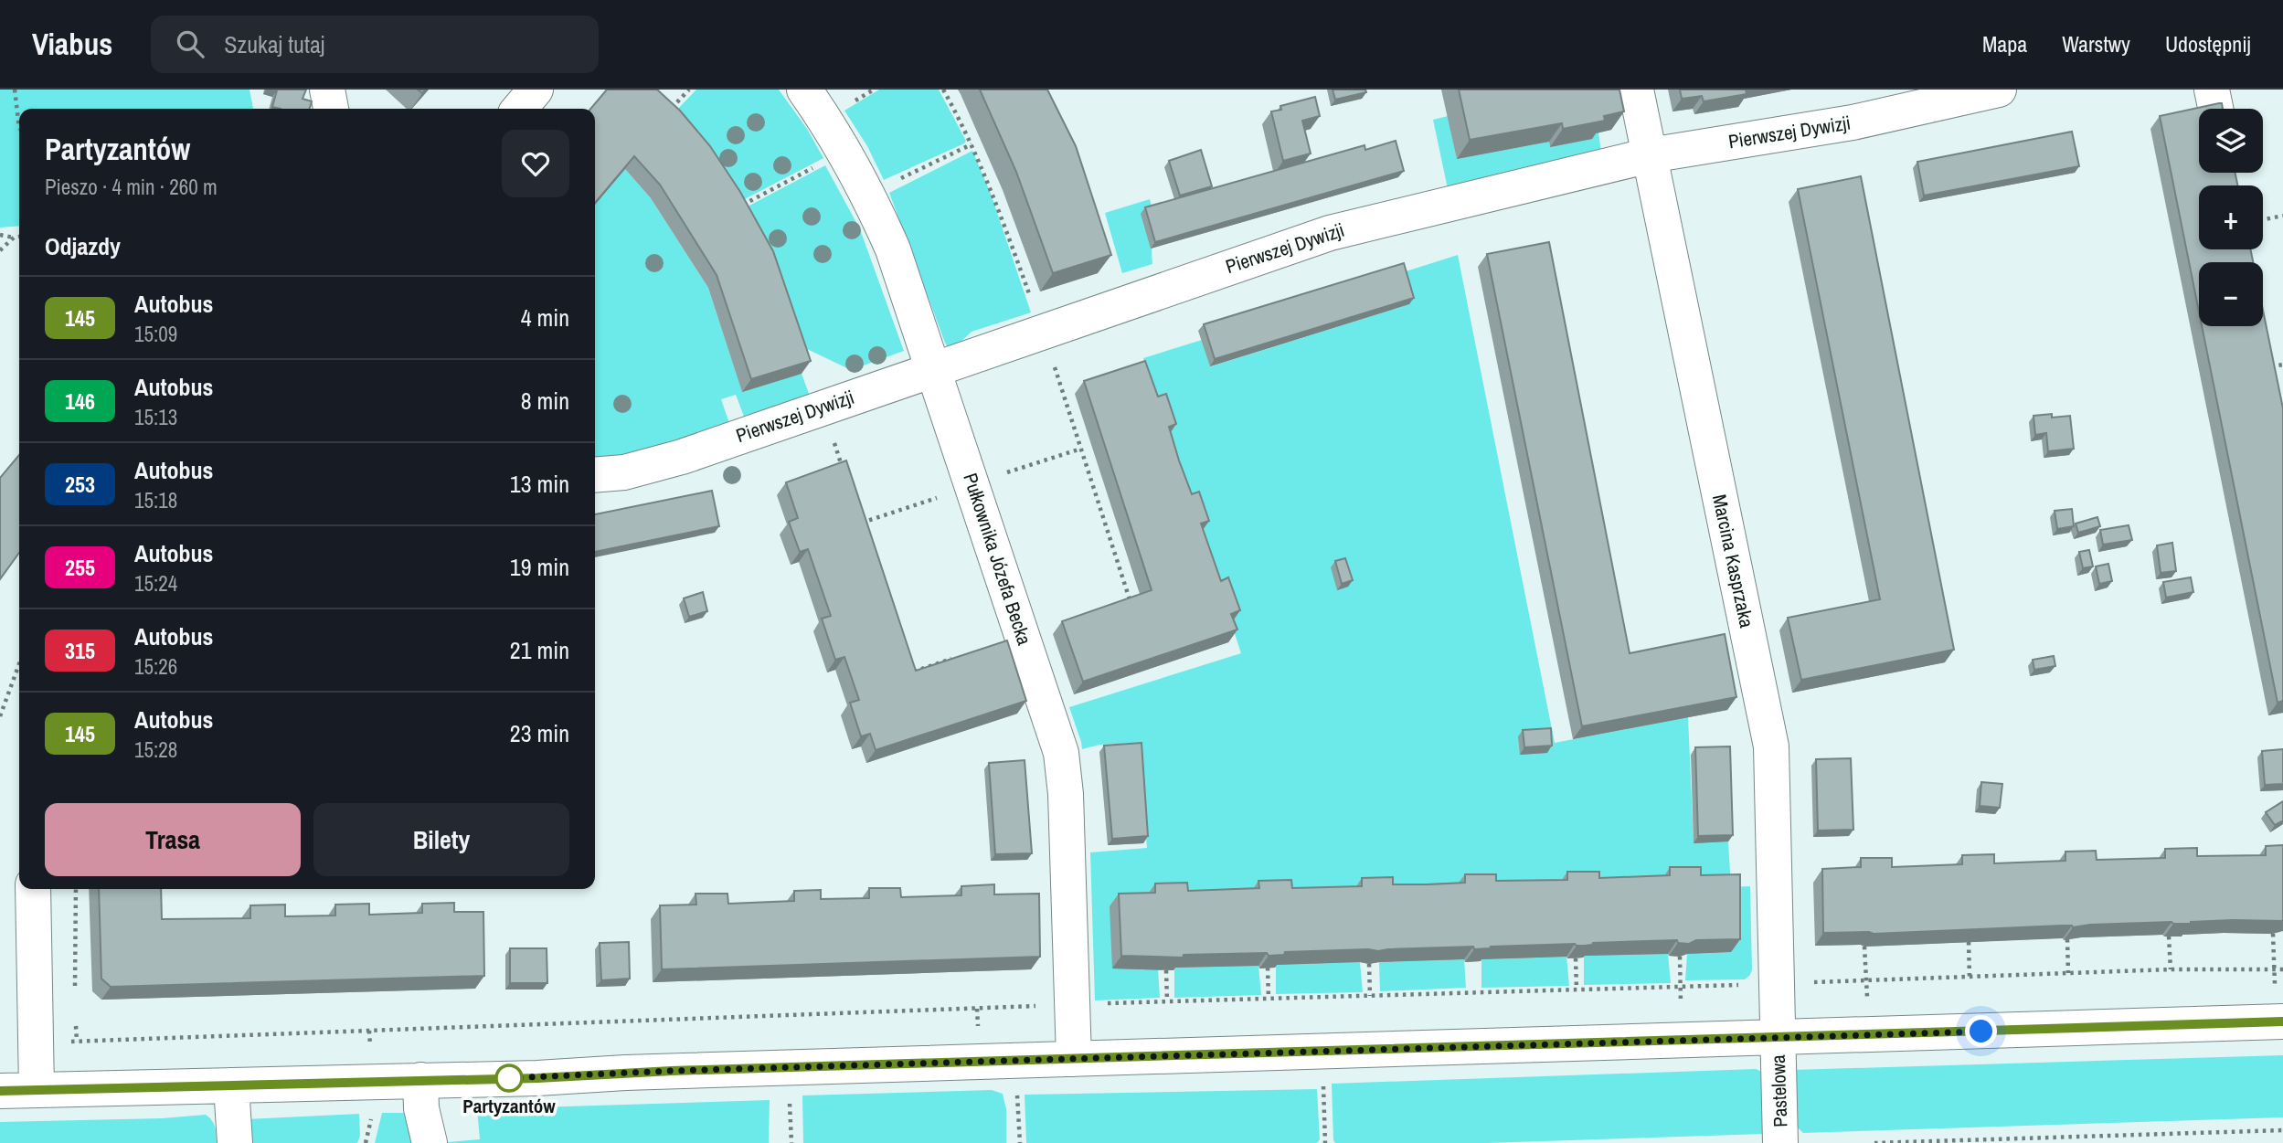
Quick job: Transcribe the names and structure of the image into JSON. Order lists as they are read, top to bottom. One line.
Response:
{"streets":{"street":["Pierwszej Dywizji","Pułkownika Józefa Becka","Marcina Kasprzaka","Pastelowa"]},"crossings":[["Pierwszej Dywizji","Pułkownika Józefa Becka"],["Pierwszej Dywizji","Marcina Kasprzaka"],["Marcina Kasprzaka","Pastelowa"]],"places":["Partyzantów"],"lines":["bus line 145"],"page":{"header":"Viabus","search":"Szukaj tutaj","nav":["Mapa","Warstwy","Udostępnij"],"map_buttons":["+","−"],"heading":[["Partyzantów","Pieszo · 4 min · 260 m"],"Odjazdy"],"list":[{"mark":"145","name":"Autobus","note":"15:09","value":"4 min"},{"mark":"146","name":"Autobus","note":"15:13","value":"8 min"},{"mark":"253","name":"Autobus","note":"15:18","value":"13 min"},{"mark":"255","name":"Autobus","note":"15:24","value":"19 min"},{"mark":"315","name":"Autobus","note":"15:26","value":"21 min"},{"mark":"145","name":"Autobus","note":"15:28","value":"23 min"}],"buttons":["Trasa","Bilety"]}}
